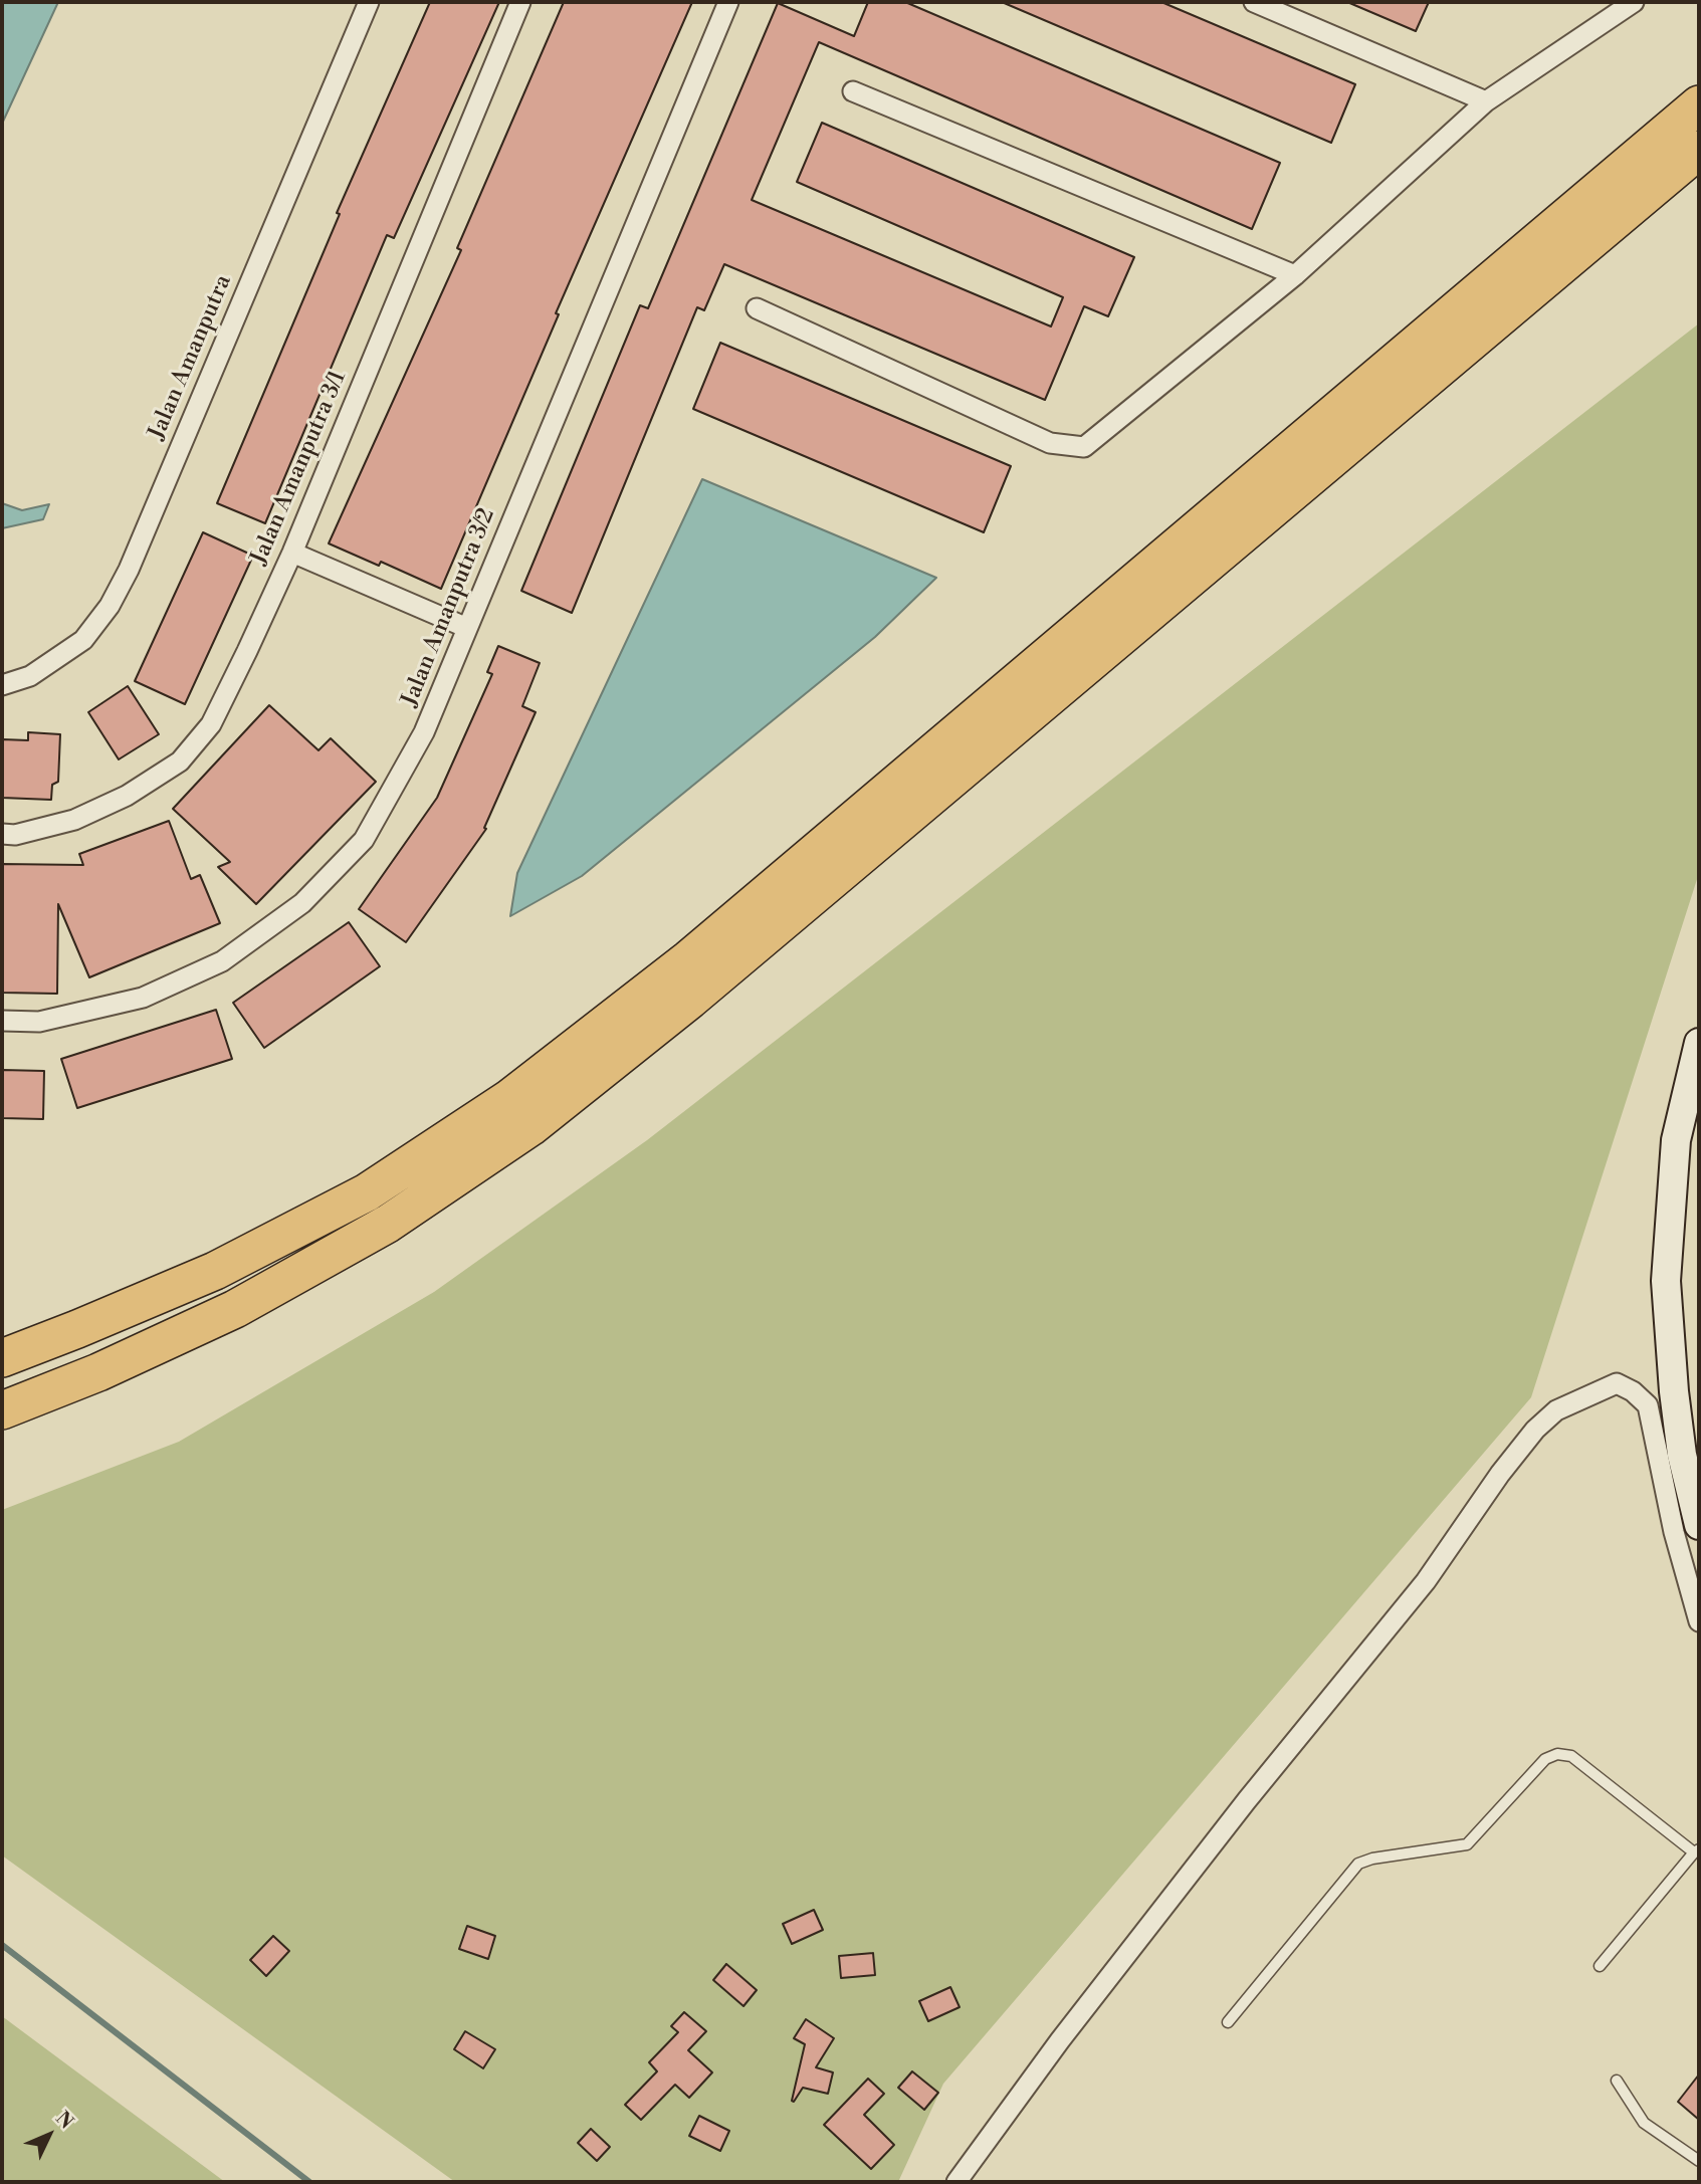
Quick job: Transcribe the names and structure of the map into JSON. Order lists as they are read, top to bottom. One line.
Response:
{"streets":{"street":["Jalan Amanputra","Jalan Amanputra 3/1","Jalan Amanputra 3/2"]},"north":"top right"}
